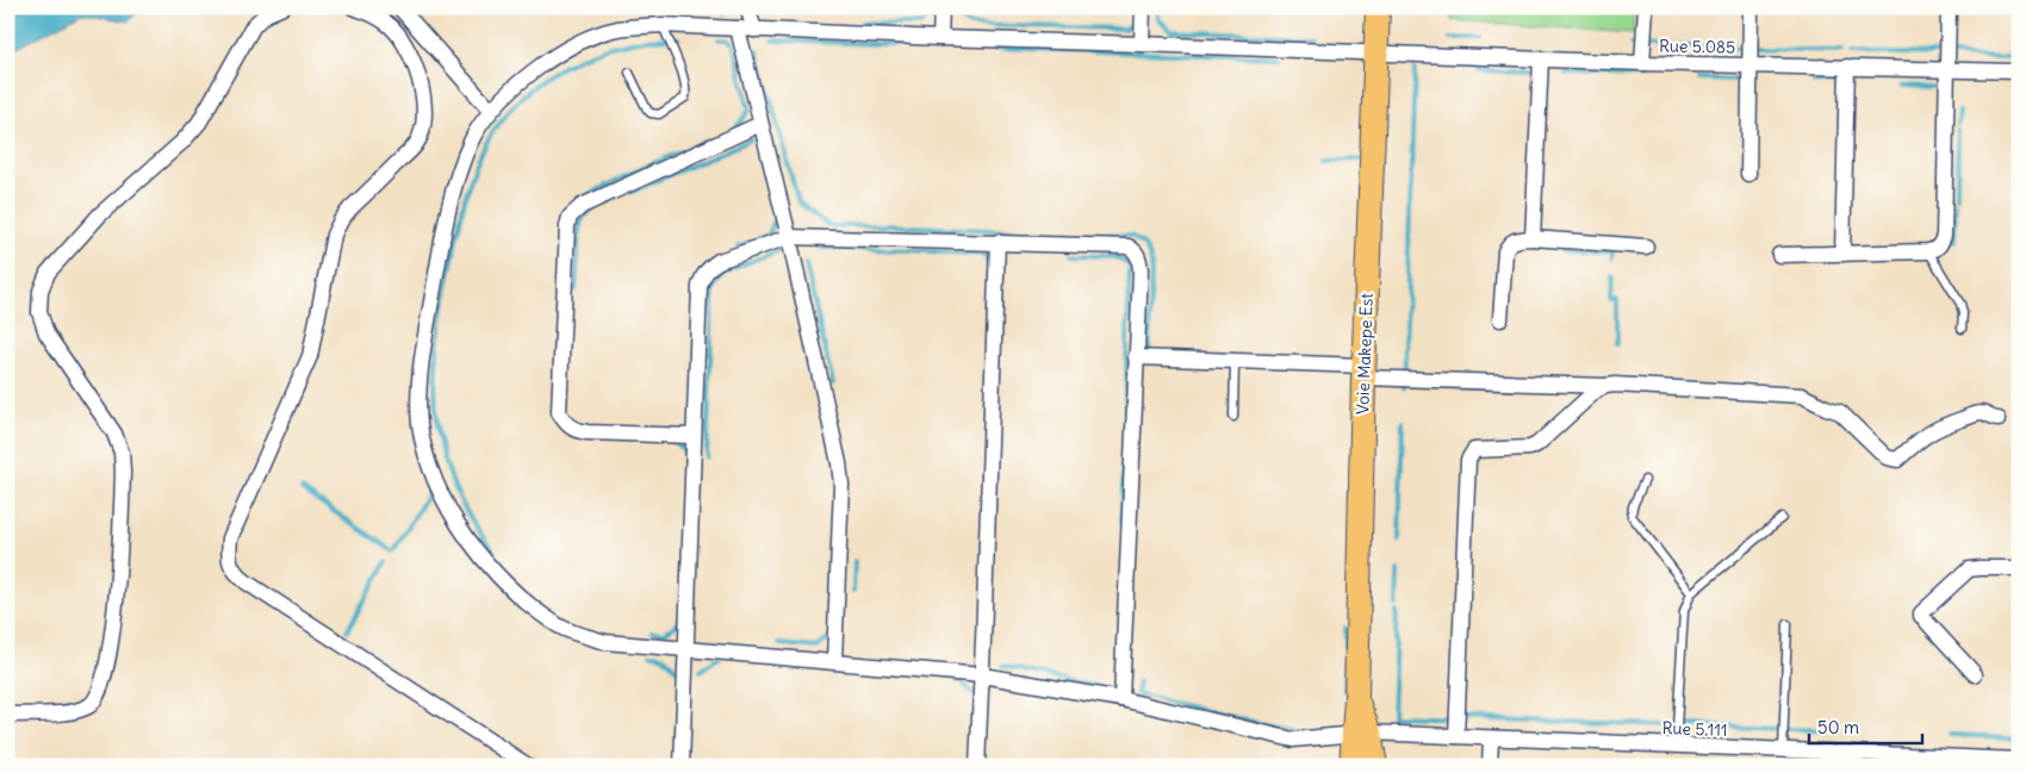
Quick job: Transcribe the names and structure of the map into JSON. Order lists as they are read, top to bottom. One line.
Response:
{"streets":{"main road":["Voie Makepe Est"],"street":["Rue 5.085","Rue 5.111"]},"crossings":[["Rue 5.085","Voie Makepe Est"],["Rue 5.085","Rue 5.111"],["Voie Makepe Est","Rue 5.111"]],"scale_bar":"50 m"}
